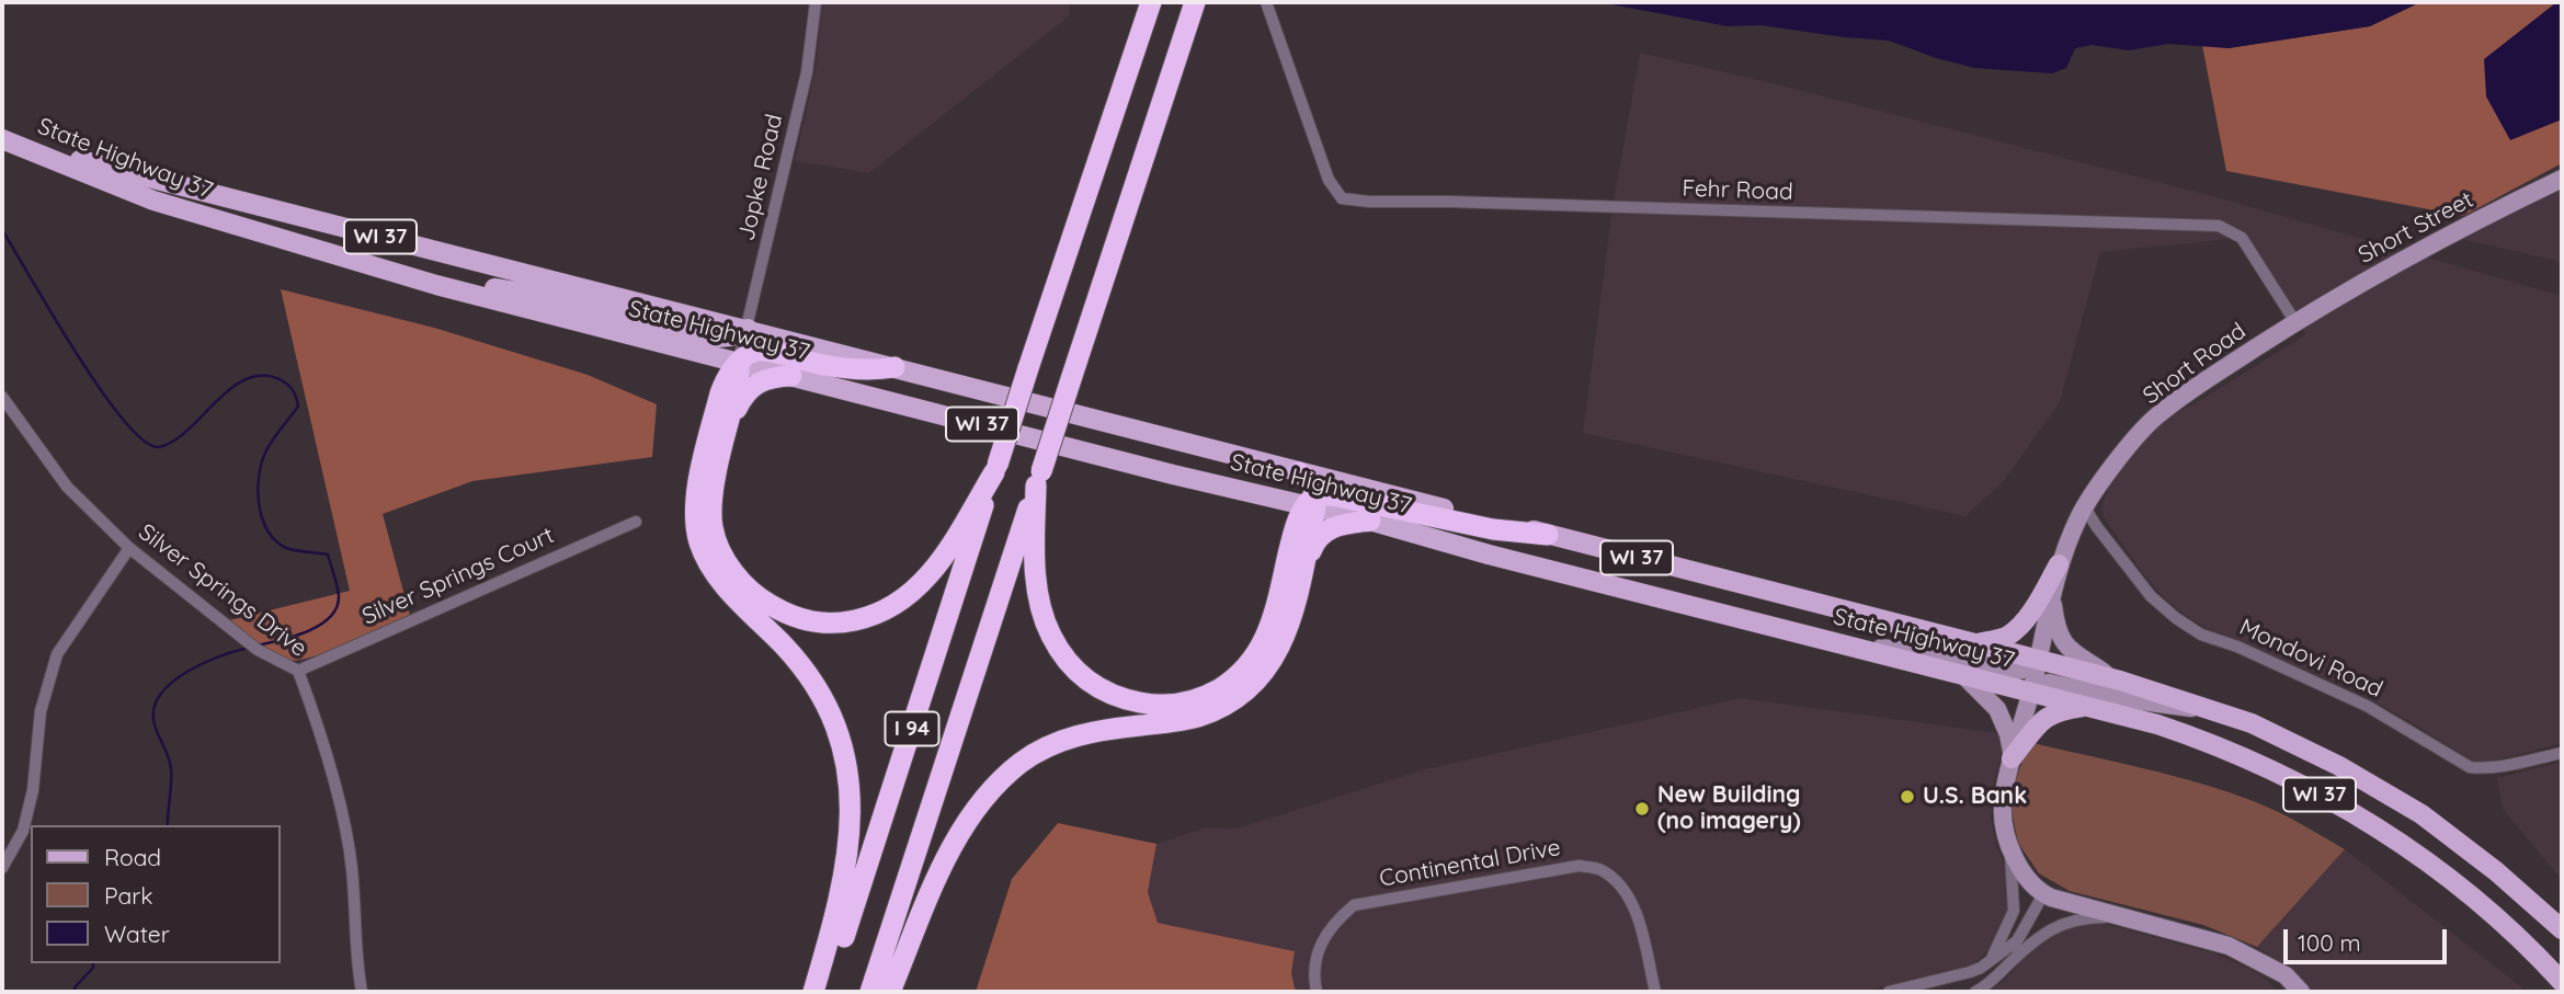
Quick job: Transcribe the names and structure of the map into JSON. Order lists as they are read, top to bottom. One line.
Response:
{"streets":{"highway":["I 94"],"main road":["State Highway 37","WI 37"],"street":["Jopke Road","Fehr Road","Short Street","Short Road","Silver Springs Court","Silver Springs Drive","Mondovi Road","Continental Drive"]},"crossings":[["State Highway 37","Jopke Road"],["State Highway 37","Short Road"],["Fehr Road","Short Street"],["Fehr Road","Short Road"],["Short Street","Short Road"],["Short Road","Mondovi Road"],["Silver Springs Court","Silver Springs Drive"]],"places":["U.S. Bank","New Building (no imagery)"],"legend":["Road","Park","Water"],"scale_bar":"100 m"}
